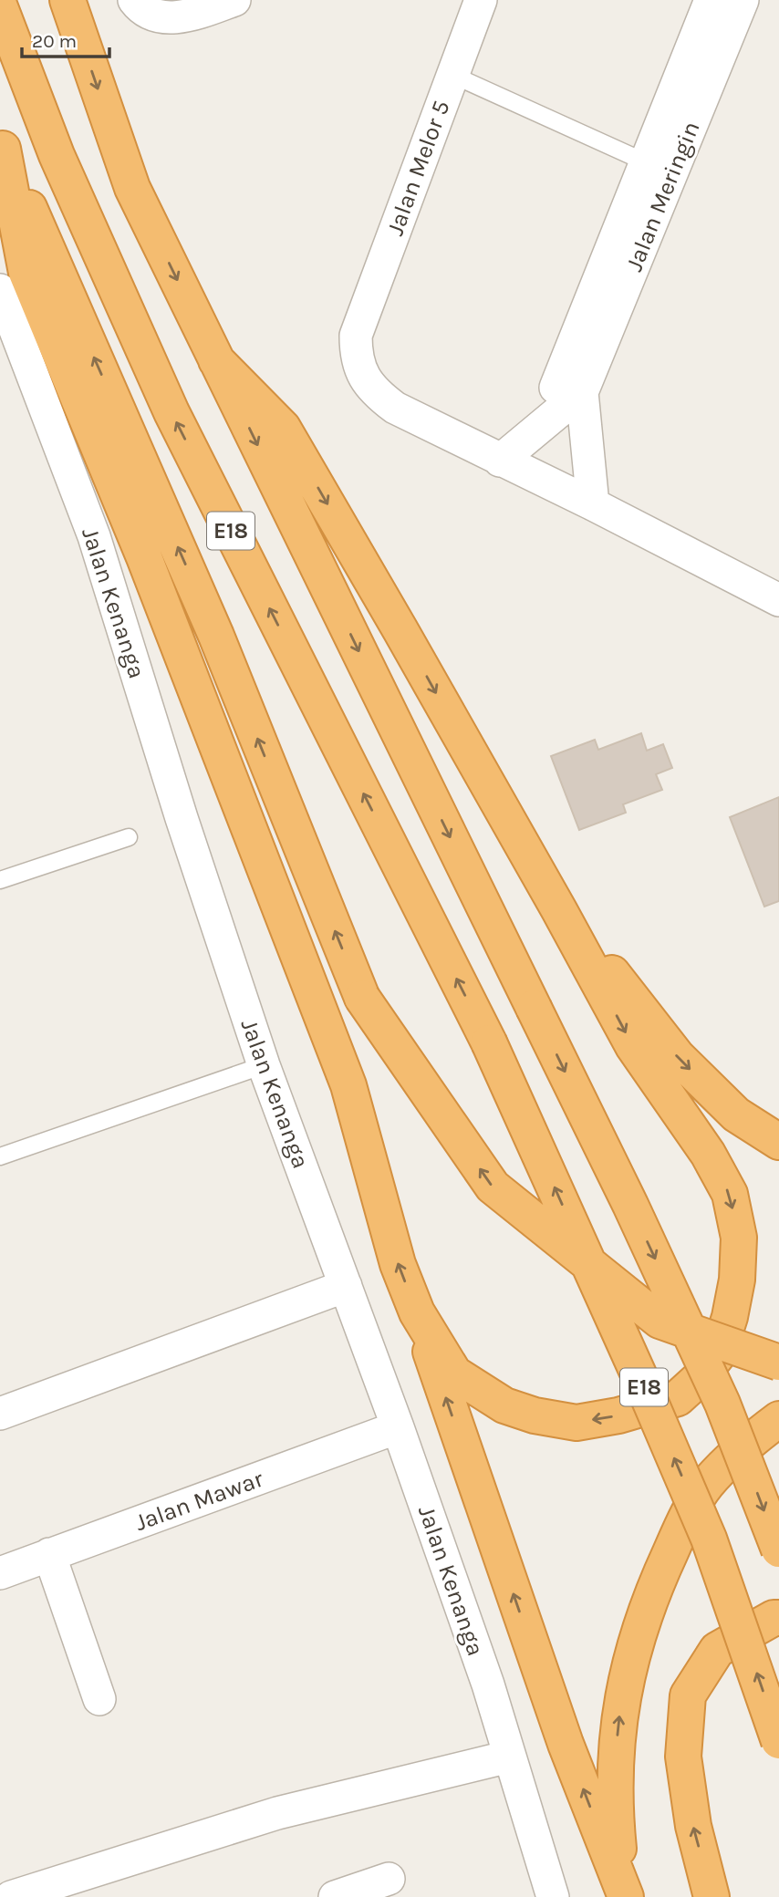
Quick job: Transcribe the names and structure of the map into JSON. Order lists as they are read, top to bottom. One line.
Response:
{"streets":{"highway":["E18"],"street":["Jalan Melor 5","Jalan Meringin","Jalan Kenanga","Jalan Mawar"]},"crossings":[["Jalan Melor 5","Jalan Meringin"],["Jalan Kenanga","Jalan Mawar"]],"scale_bar":"20 m"}
